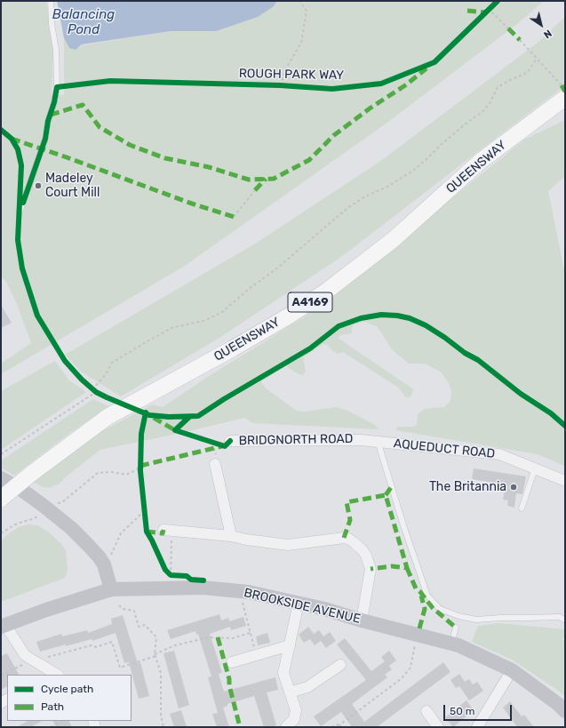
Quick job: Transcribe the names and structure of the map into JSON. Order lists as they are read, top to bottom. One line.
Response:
{"streets":{"main road":["QUEENSWAY","A4169"],"street":["BRIDGNORTH ROAD","AQUEDUCT ROAD","BROOKSIDE AVENUE"],"cycle path":["ROUGH PARK WAY"]},"crossings":[["BRIDGNORTH ROAD","AQUEDUCT ROAD"]],"water":["Balancing Pond"],"places":["Madeley Court Mill","The Britannia"],"legend":["Cycle path","Path"],"scale_bar":"50 m","north":"bottom right"}
